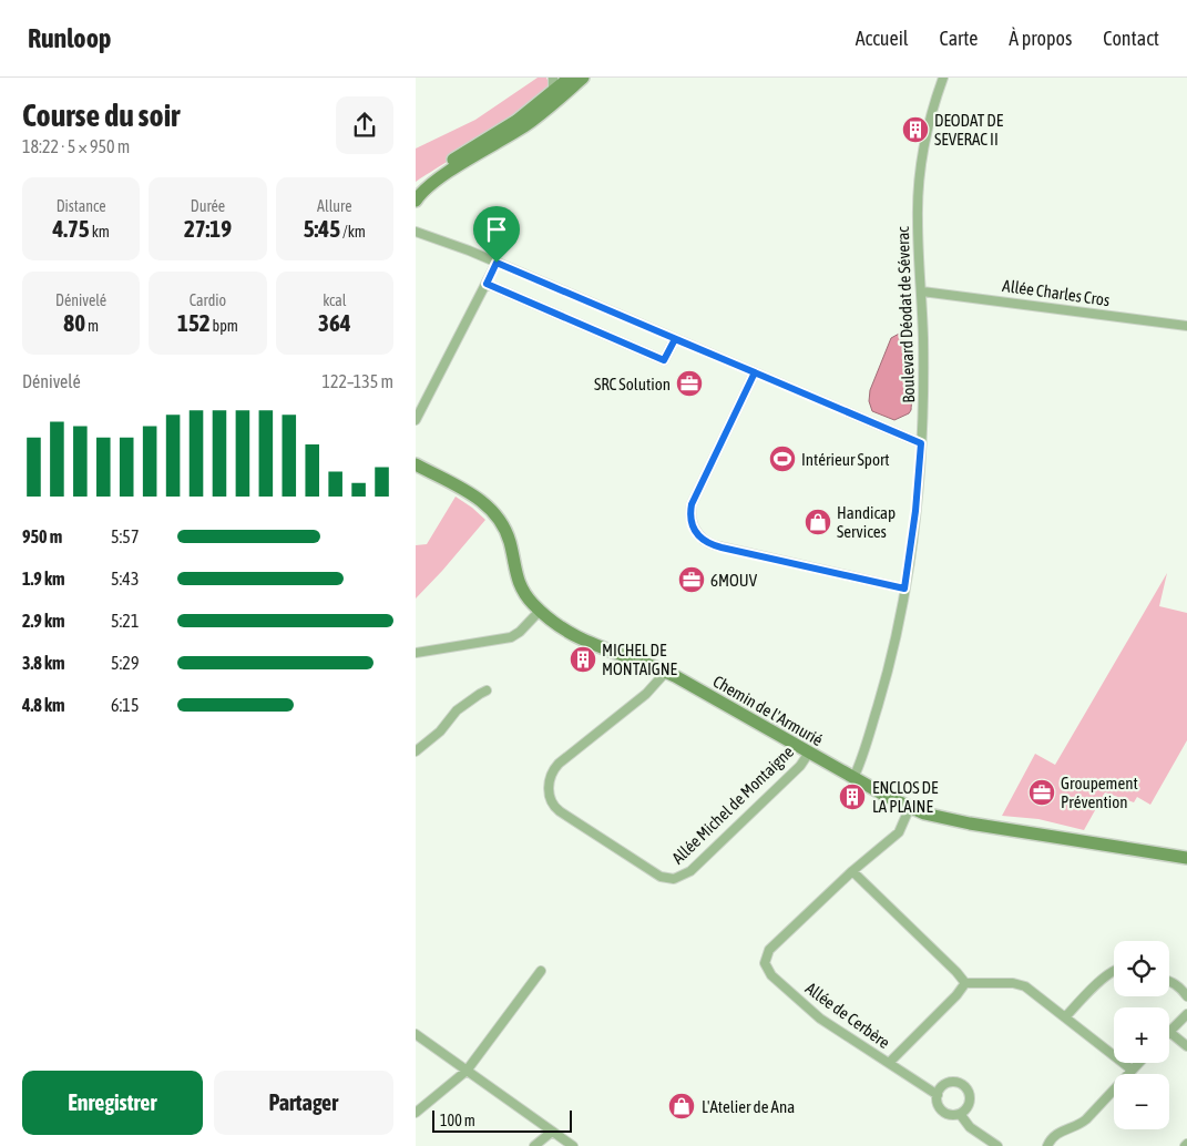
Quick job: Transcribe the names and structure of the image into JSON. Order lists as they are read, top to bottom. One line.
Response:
{"streets":{"street":["Allée Charles Cros","Boulevard Déodat de Séverac","Chemin de l'Armurié","Allée Michel de Montaigne","Allée de Cerbère"]},"crossings":[["Allée Charles Cros","Boulevard Déodat de Séverac"],["Boulevard Déodat de Séverac","Chemin de l'Armurié"],["Chemin de l'Armurié","Allée Michel de Montaigne"],["Chemin de l'Armurié","Allée de Cerbère"]],"places":{"building":["DEODAT DE SEVERAC II","MICHEL DE MONTAIGNE","ENCLOS DE LA PLAINE"],"office":["SRC Solution","6MOUV","Groupement Prévention"],"sports":["Intérieur Sport"],"shop":["Handicap Services","L'Atelier de Ana"]},"scale_bar":"100 m","page":{"header":"Runloop","nav":["Accueil","Carte","À propos","Contact"],"heading":["Course du soir","18:22 · 5 × 950 m"],"stats":[["Distance","4.75 km"],["Durée","27:19"],["Allure","5:45 /km"],["Dénivelé","80 m"],["Cardio","152 bpm"],["kcal","364"]],"chart":["Dénivelé","122–135 m"],"list":[{"name":"950 m","note":"5:57"},{"name":"1.9 km","note":"5:43"},{"name":"2.9 km","note":"5:21"},{"name":"3.8 km","note":"5:29"},{"name":"4.8 km","note":"6:15"}],"map_buttons":["+","−"],"buttons":["Enregistrer","Partager"],"scale":"100 m"}}
